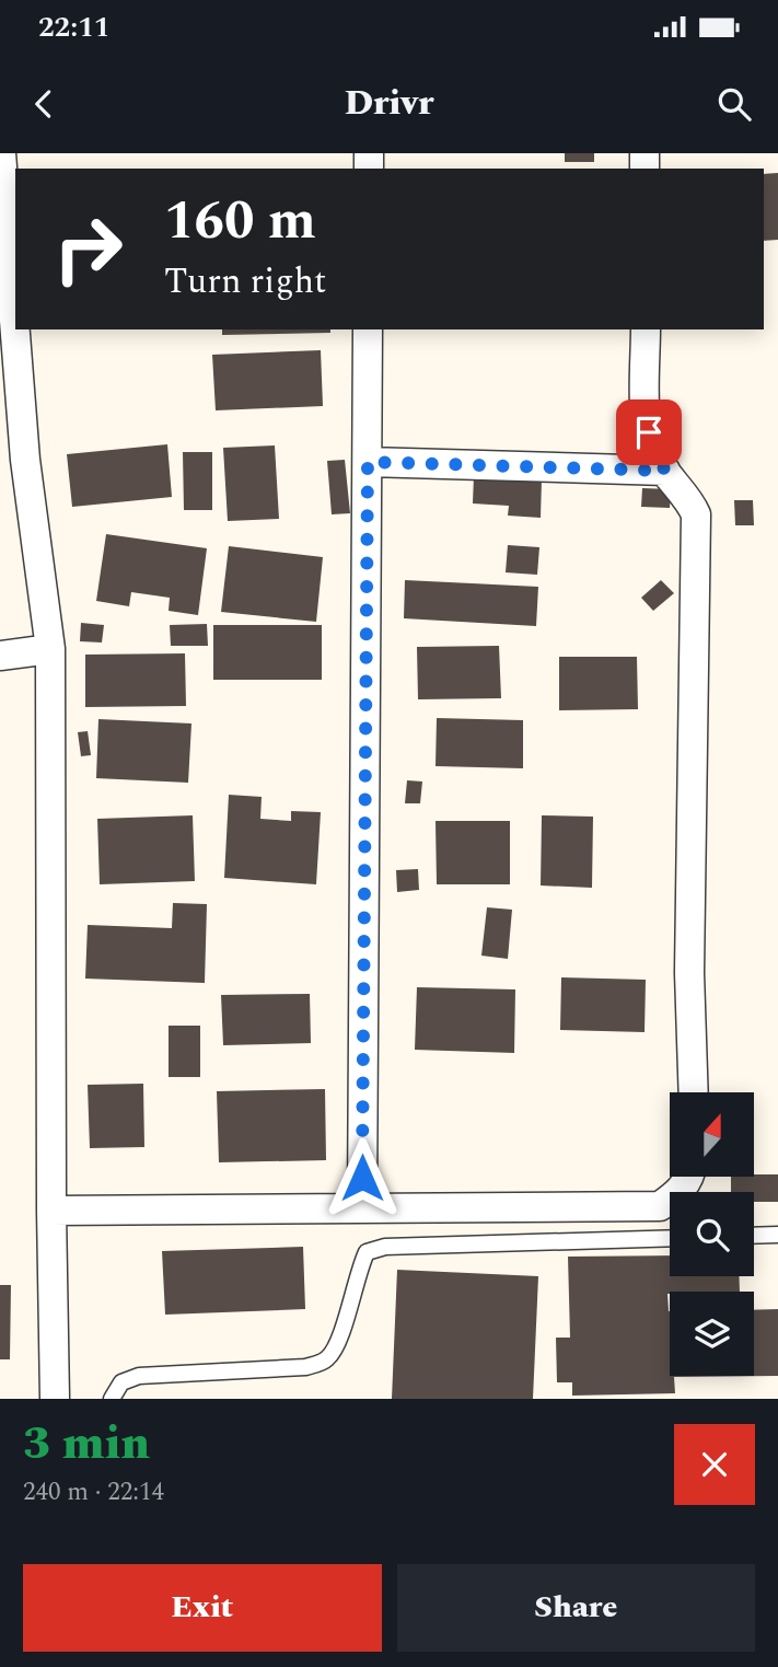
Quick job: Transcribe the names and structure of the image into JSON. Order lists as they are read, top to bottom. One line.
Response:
{"north":"top","page":{"status":"22:11","header":"Drivr","turn":["160 m","Turn right"],"heading":["3 min","240 m · 22:14"],"buttons":["Exit","Share"]}}
